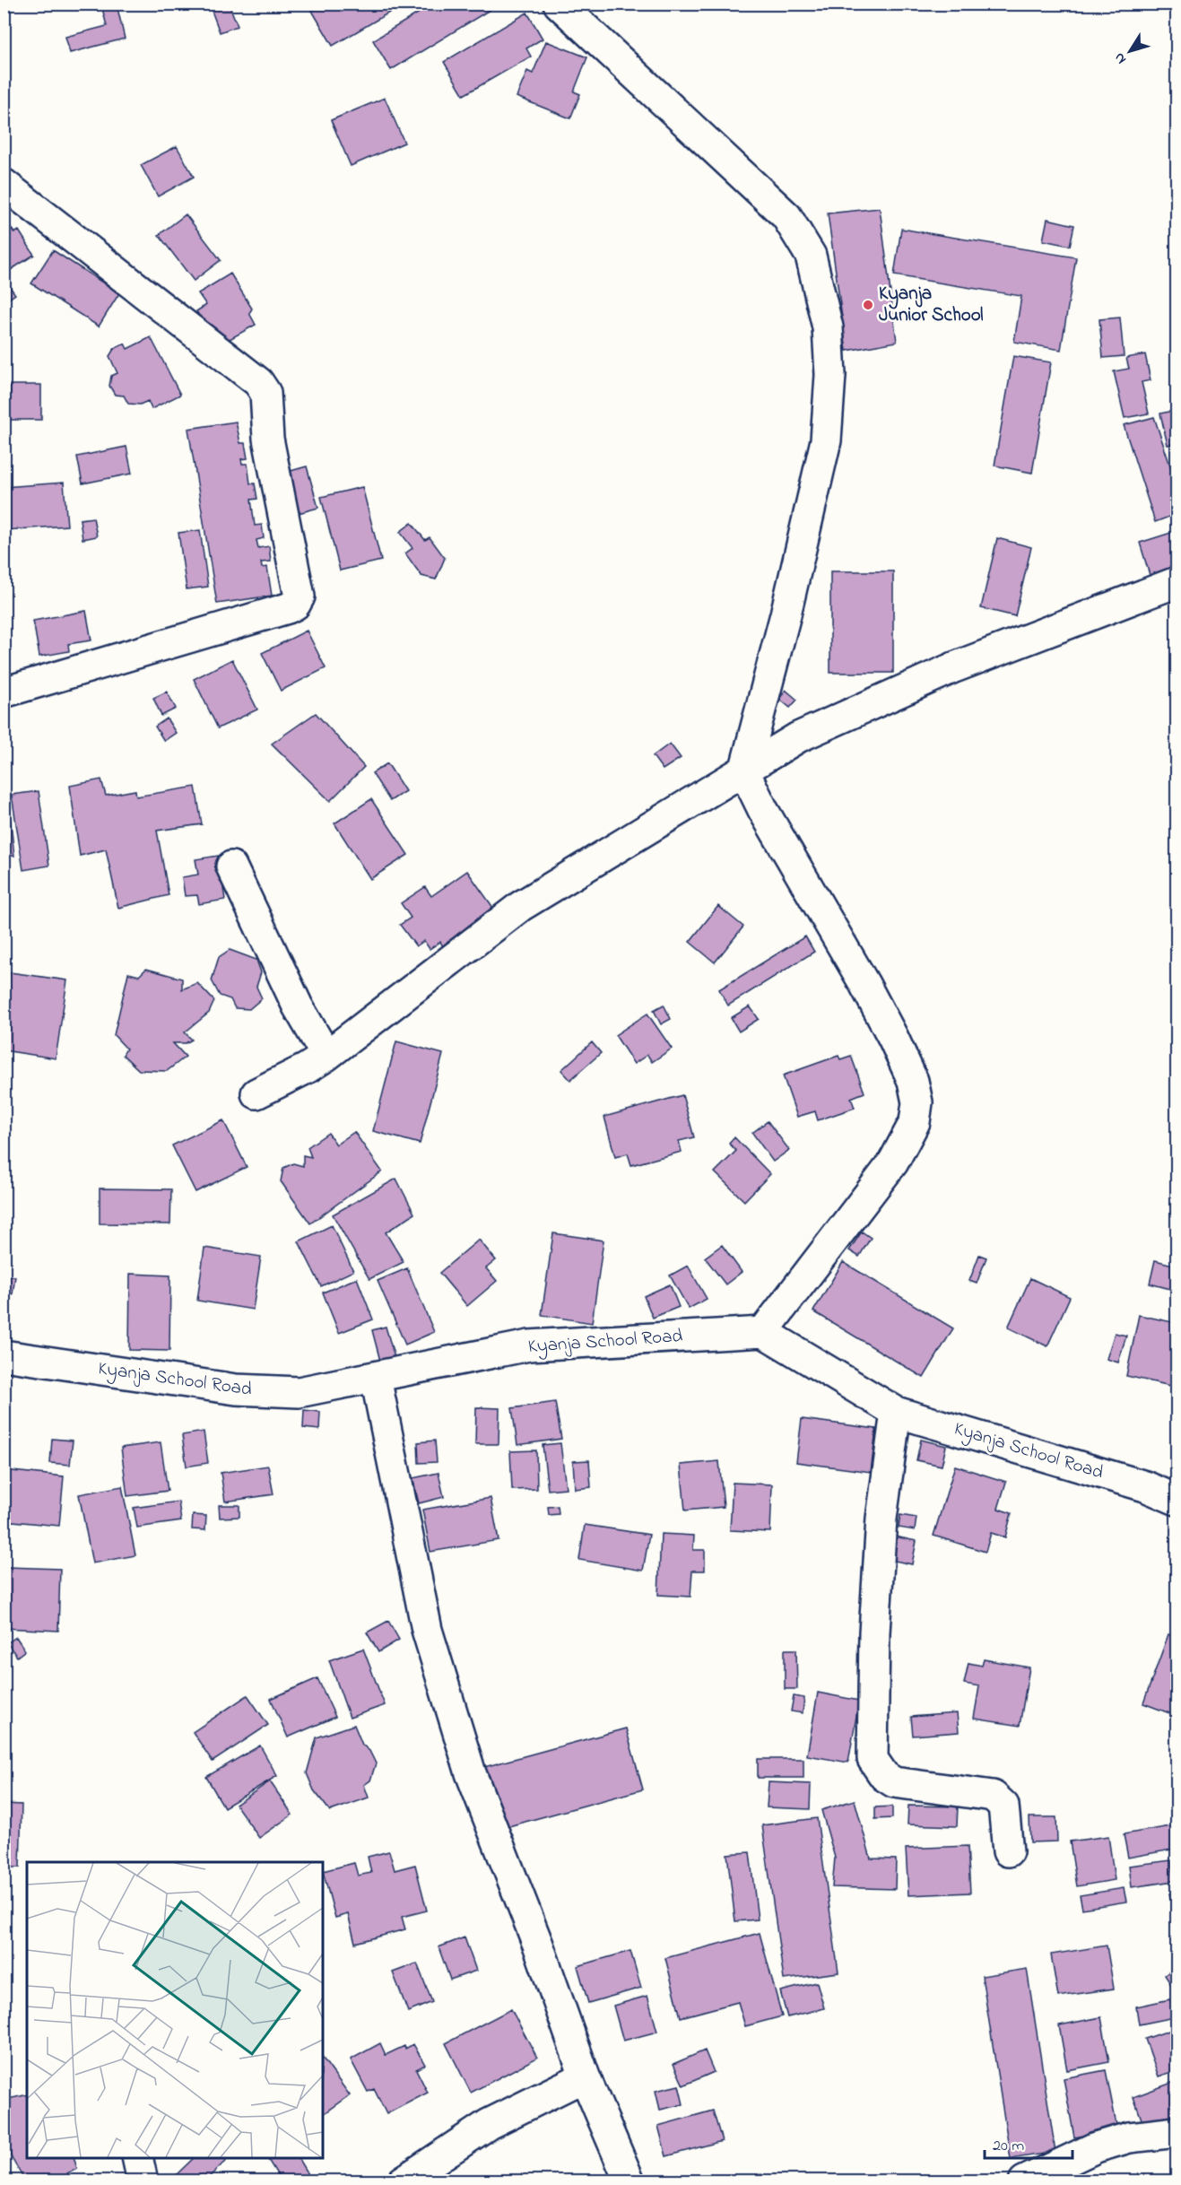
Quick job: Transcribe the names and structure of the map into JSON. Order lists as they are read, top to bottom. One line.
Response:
{"streets":{"street":["Kyanja School Road"]},"places":["Kyanja Junior School"],"scale_bar":"20 m","north":"bottom left"}
